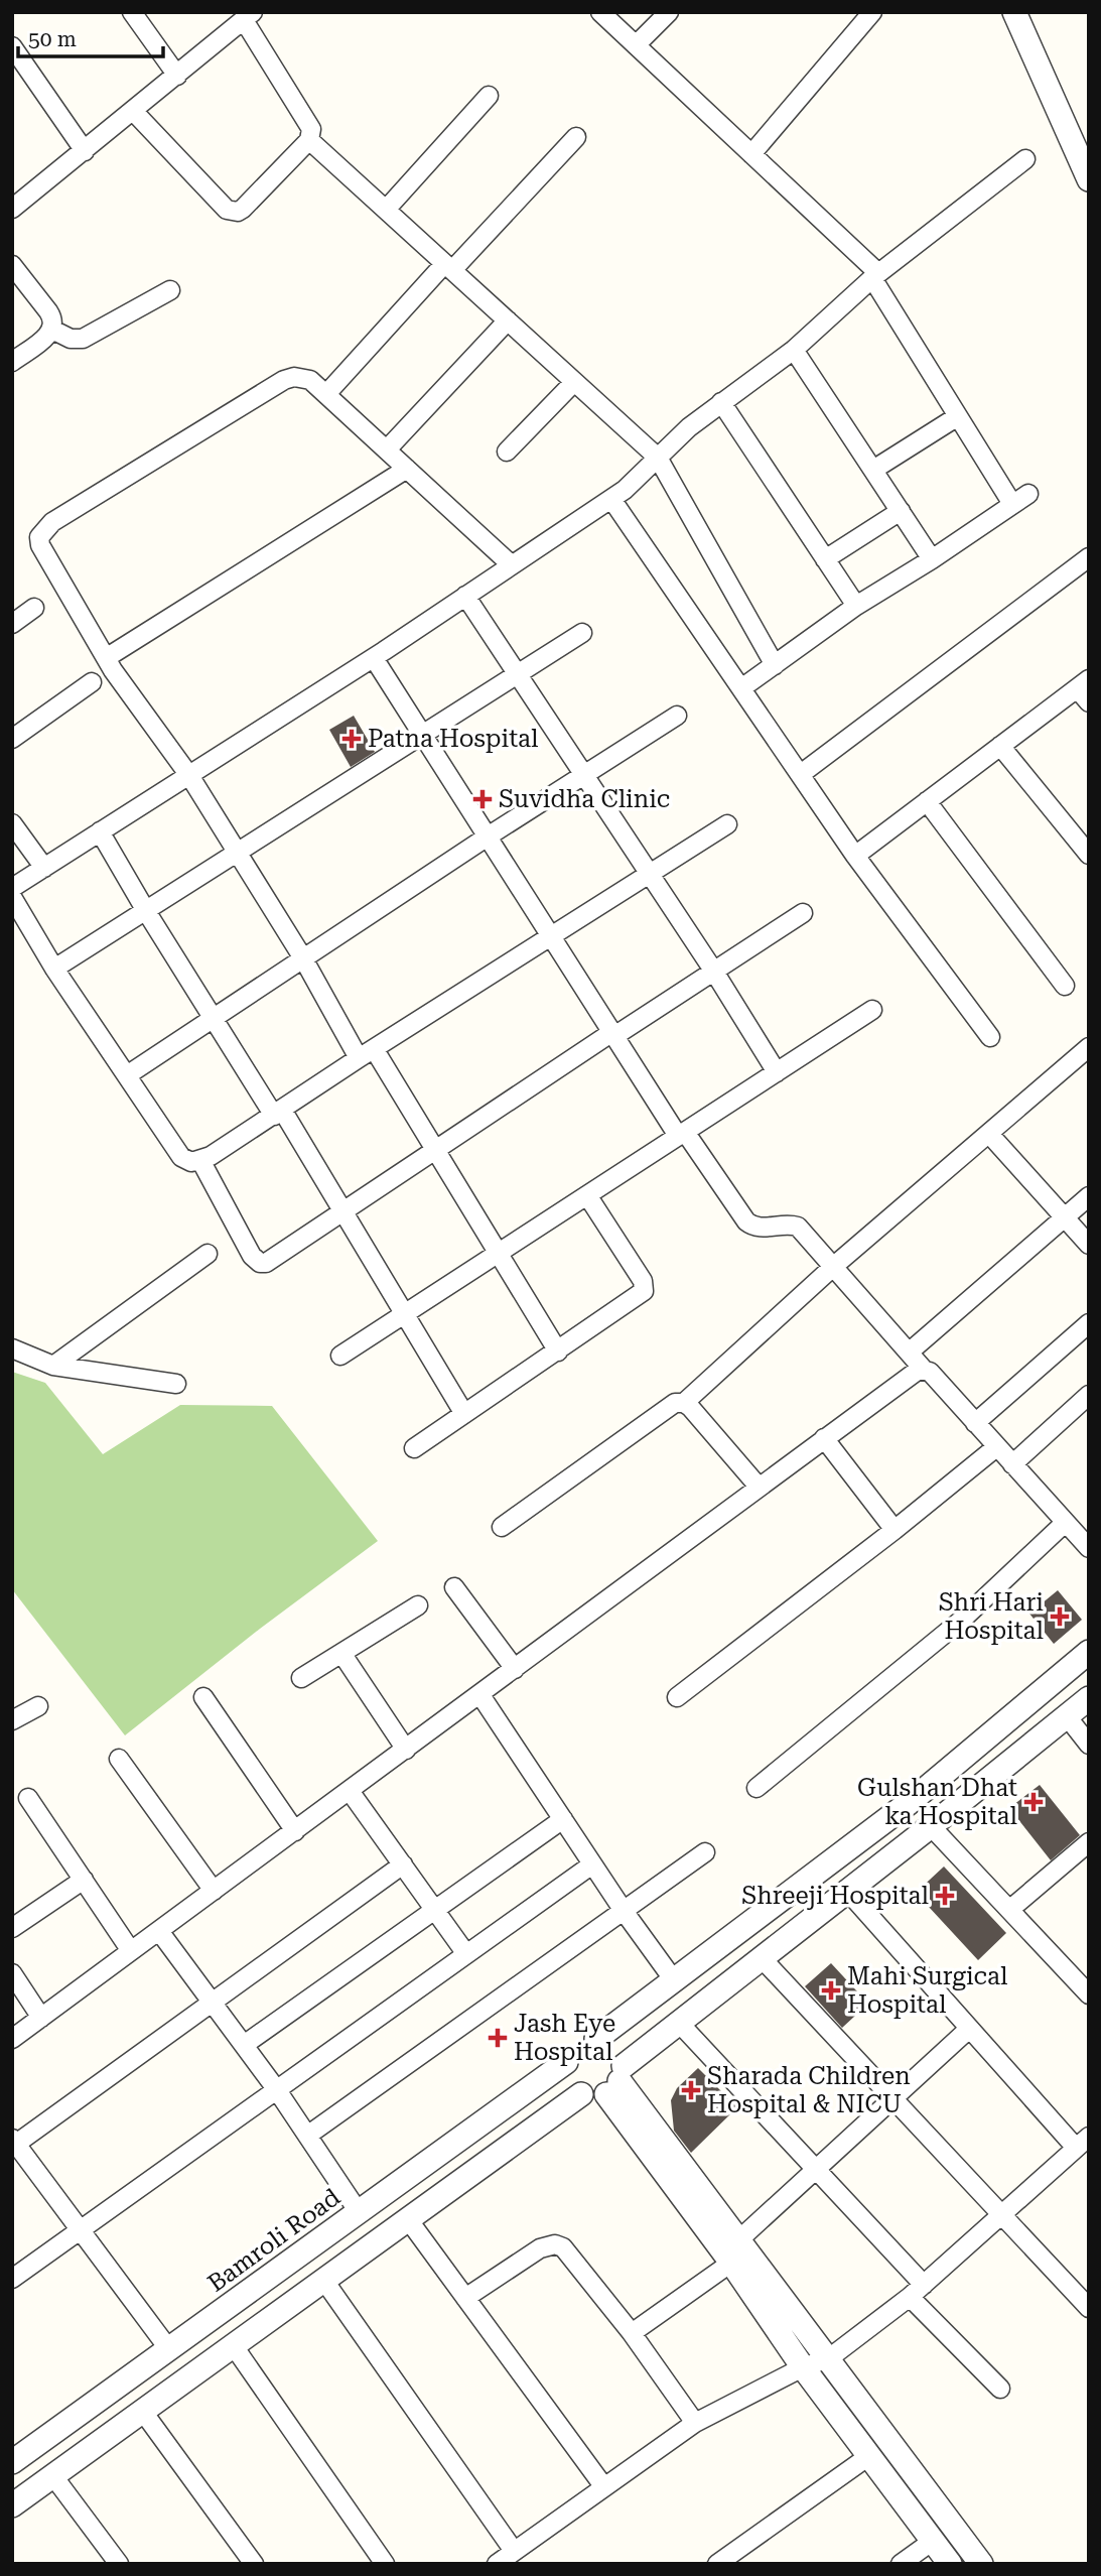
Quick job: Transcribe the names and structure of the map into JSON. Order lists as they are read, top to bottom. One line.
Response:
{"streets":{"street":["Bamroli Road"]},"places":{"health":["Patna Hospital","Suvidha Clinic","Shri Hari Hospital","Gulshan Dhat ka Hospital","Shreeji Hospital","Mahi Surgical Hospital","Jash Eye Hospital","Sharada Children Hospital & NICU"]},"scale_bar":"50 m"}
